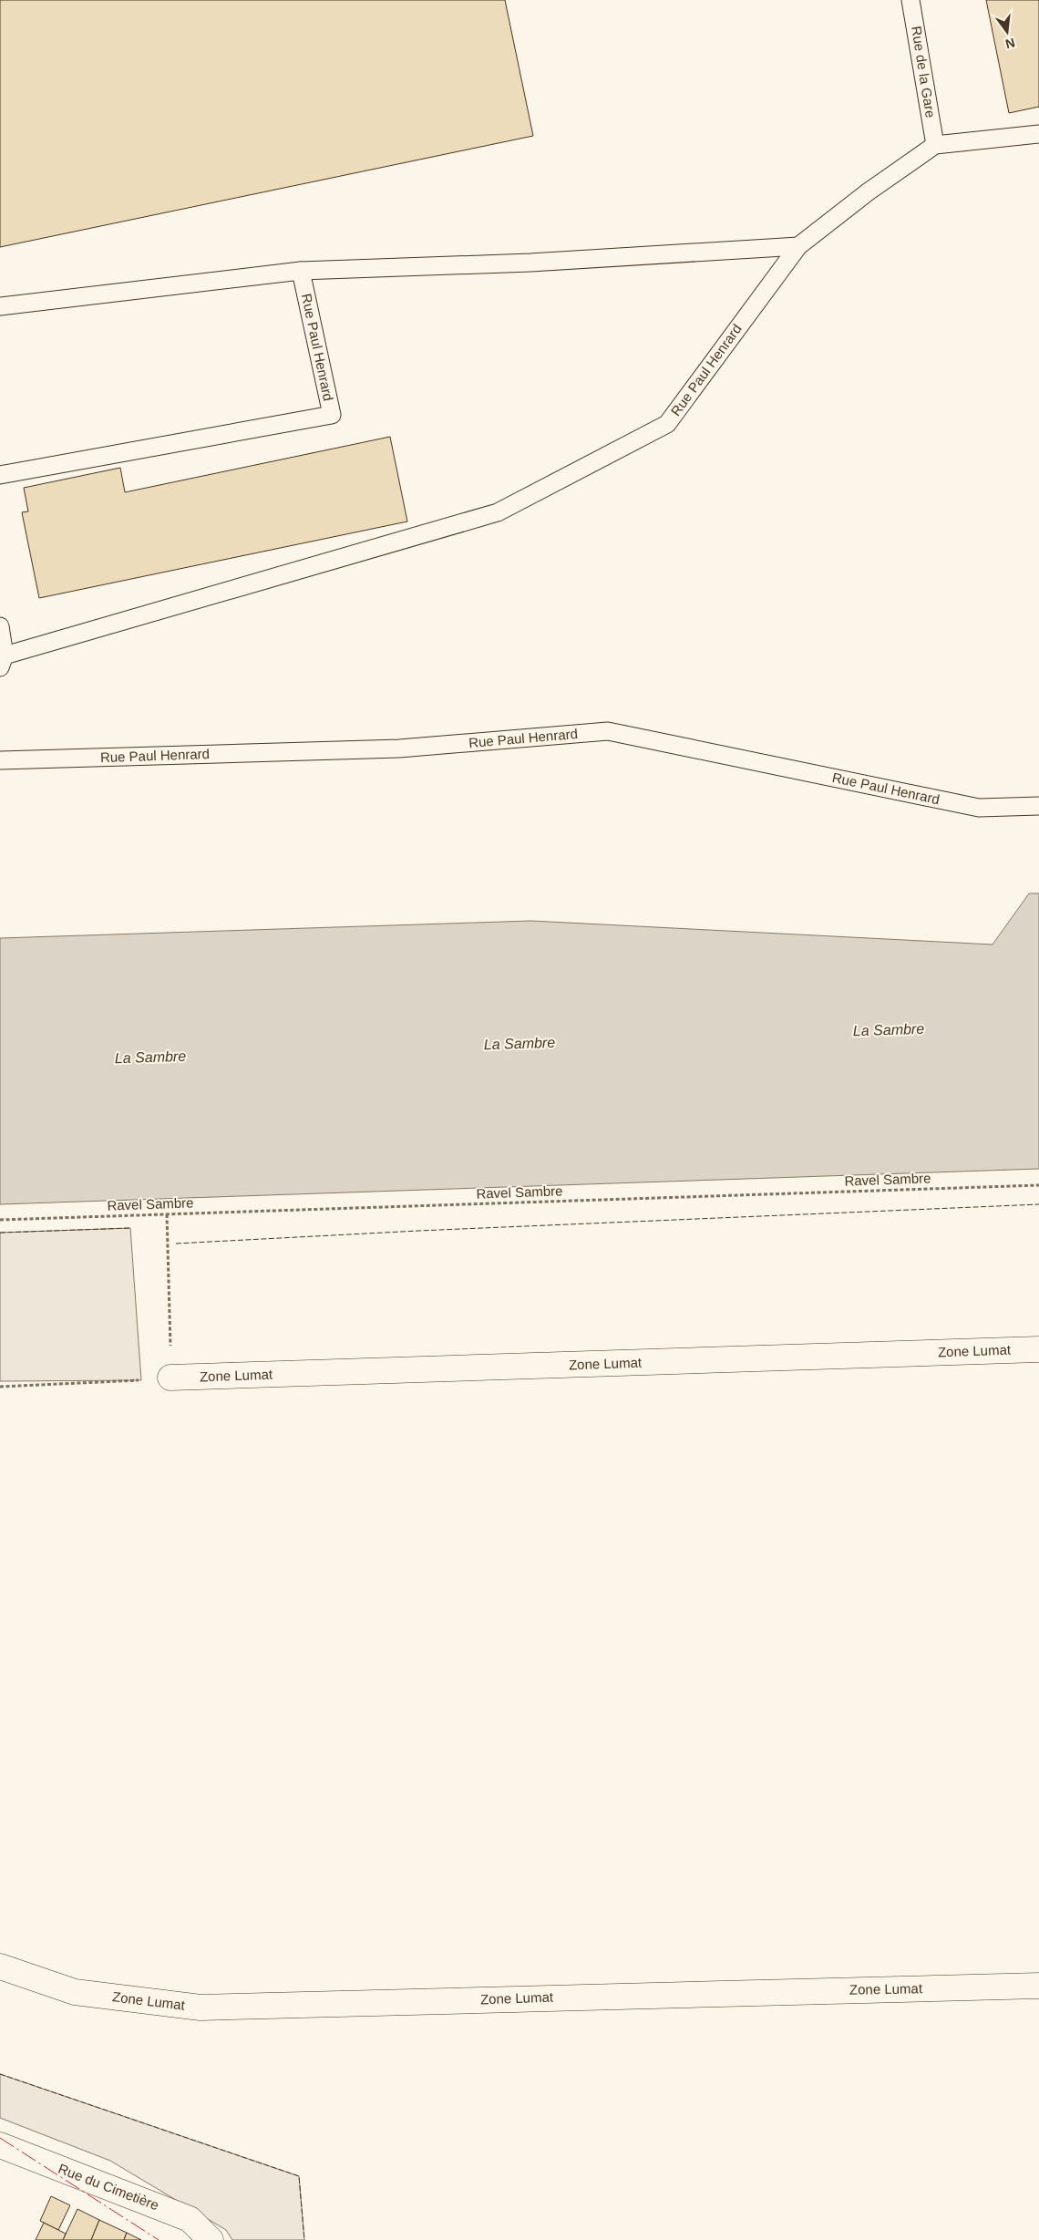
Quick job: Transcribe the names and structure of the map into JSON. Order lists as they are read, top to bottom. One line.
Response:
{"streets":{"street":["Zone Lumat","Rue du Cimetière"],"lane":["Rue de la Gare","Rue Paul Henrard"],"path":["Ravel Sambre"]},"crossings":[["Rue de la Gare","Rue Paul Henrard"]],"water":["La Sambre"],"north":"bottom"}
